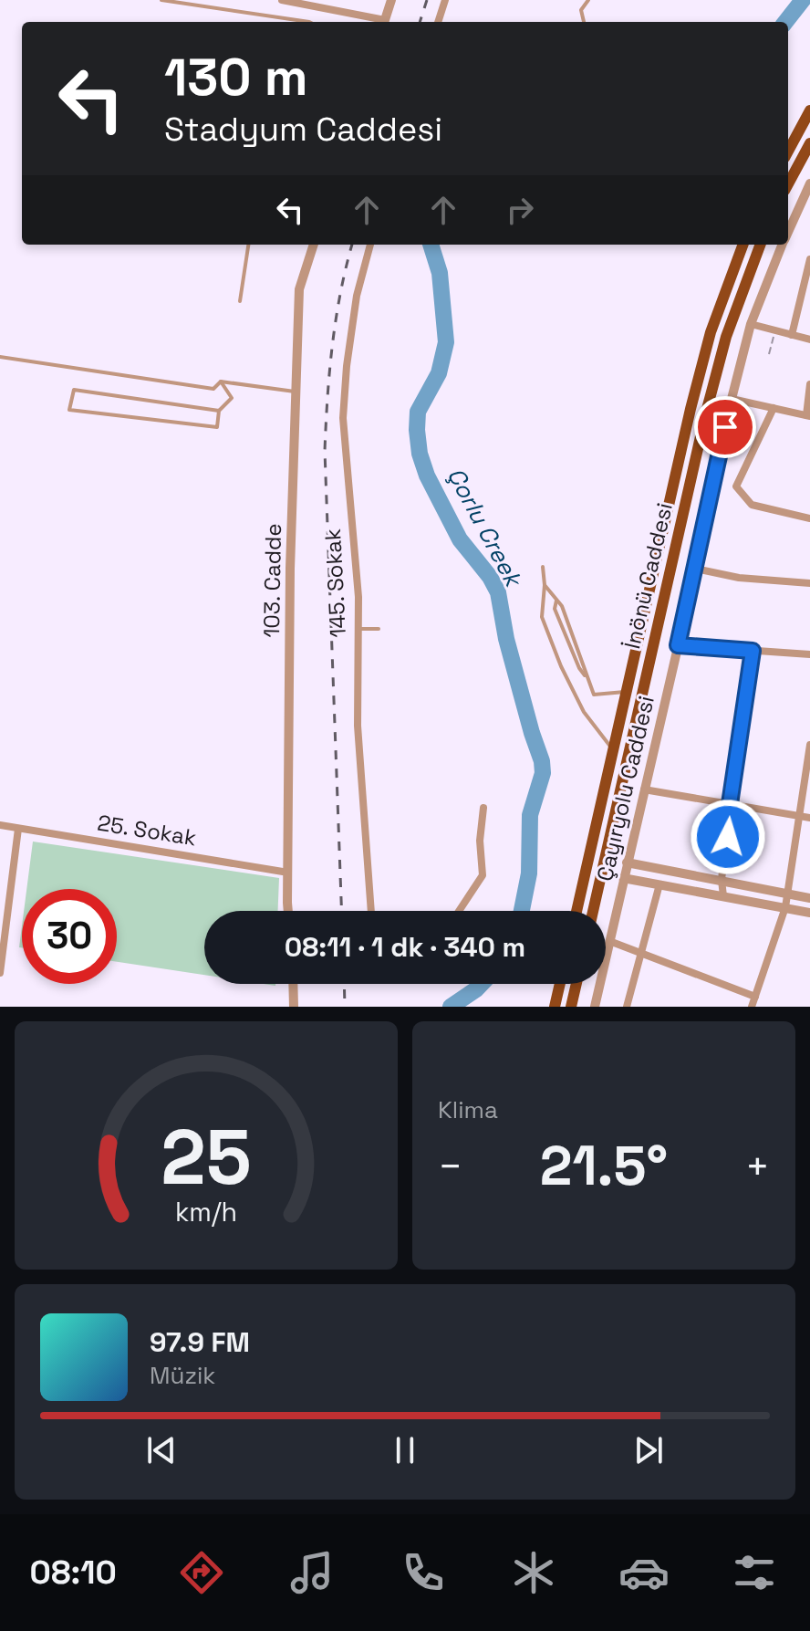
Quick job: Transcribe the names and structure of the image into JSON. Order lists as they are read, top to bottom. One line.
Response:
{"streets":{"main road":["İnönü Caddesi"],"street":["103. Cadde","145. Sokak","Çayıryolu Caddesi","25. Sokak"]},"crossings":[["103. Cadde","25. Sokak"]],"water":["Çorlu Creek"],"page":{"turn":["130 m","Stadyum Caddesi"],"limit":"30","trip":"08:11 · 1 dk · 340 m","tile":"Klima","heat":["−","21.5°","+"],"song":["97.9 FM","Müzik"],"tabs":"08:10","gauge":["25","km/h"]}}
